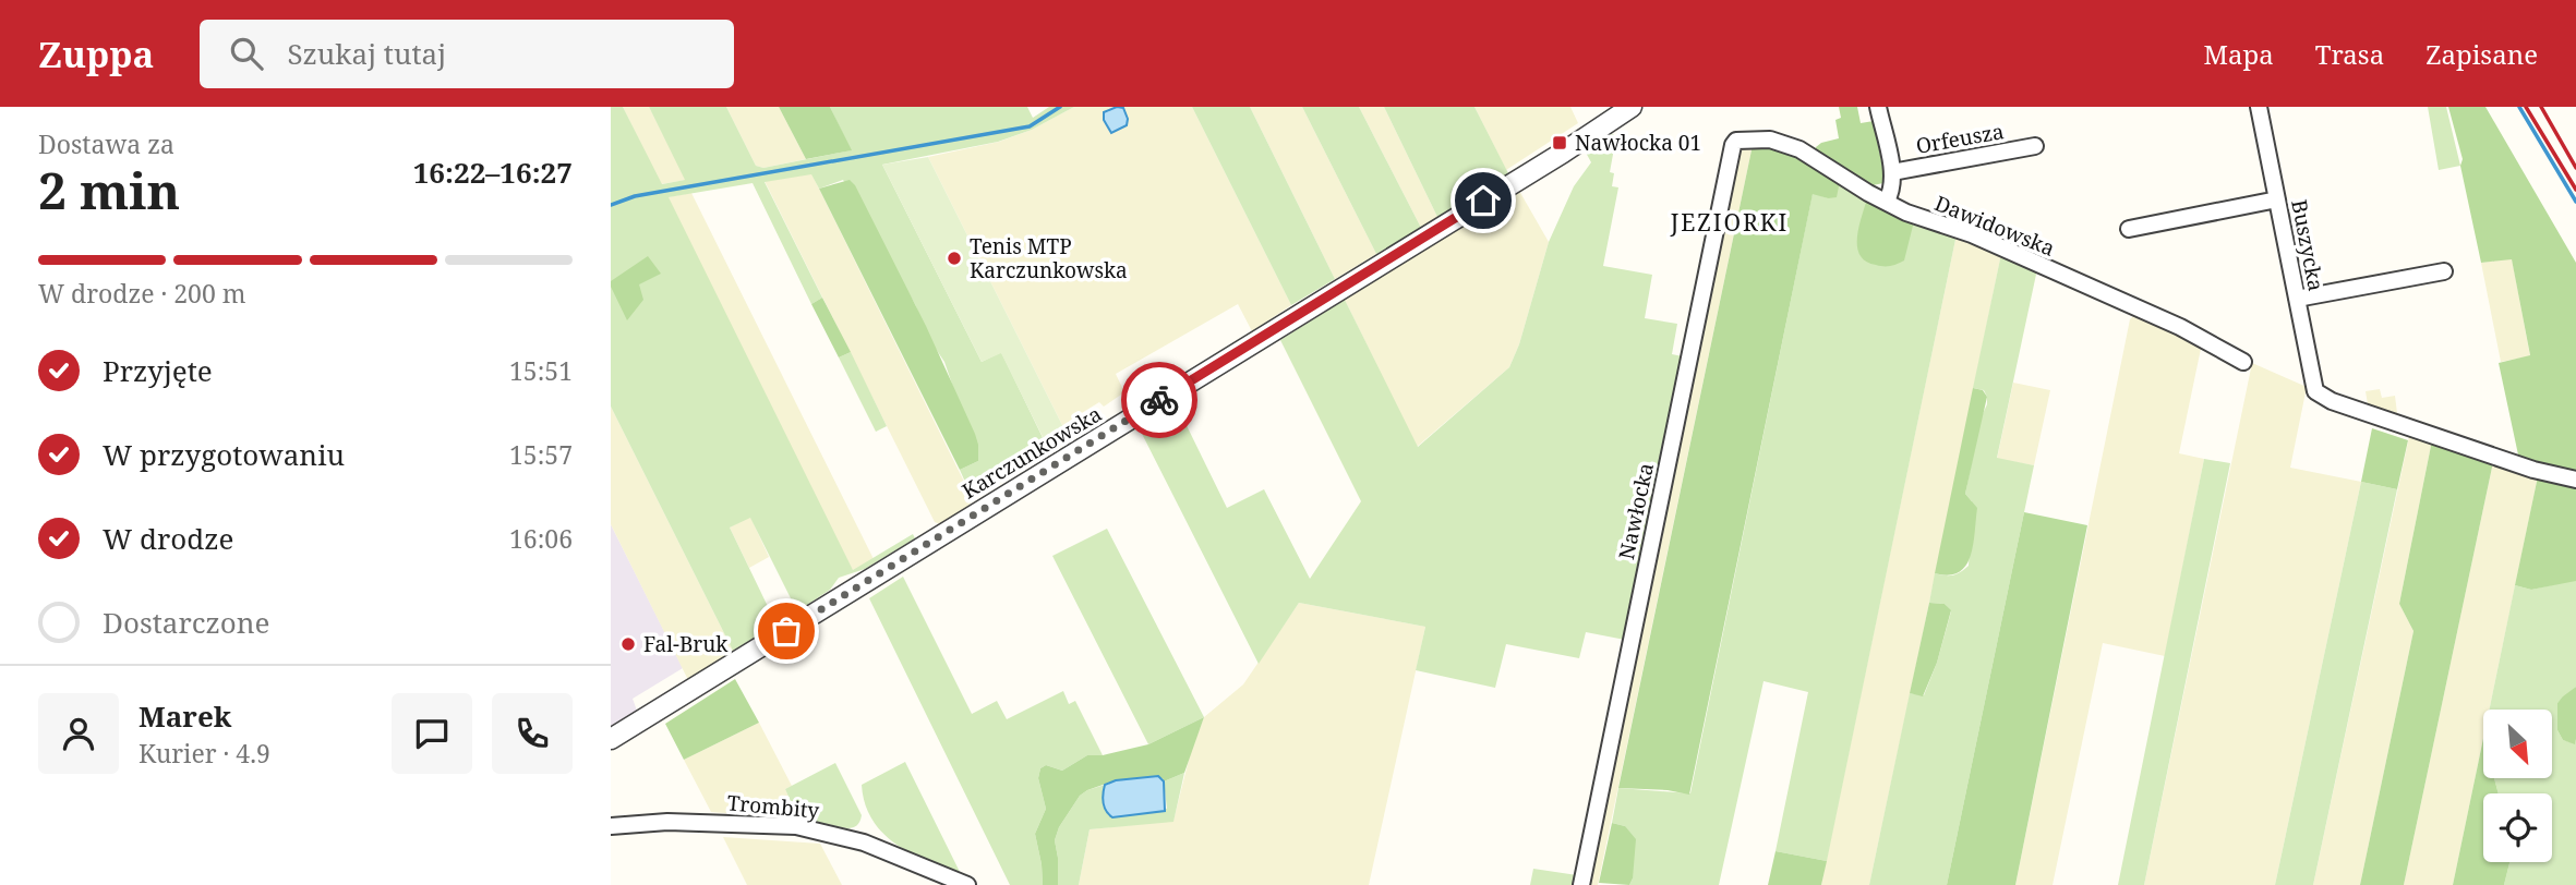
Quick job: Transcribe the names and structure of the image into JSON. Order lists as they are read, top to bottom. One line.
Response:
{"streets":{"street":["Orfeusza","Dawidowska","Buszycka","Karczunkowska","Nawłocka","Trombity"]},"crossings":[["Dawidowska","Nawłocka"]],"districts":["JEZIORKI"],"places":{"transit":["Nawłocka 01"],"other":["Tenis MTP Karczunkowska","Fal-Bruk"]},"north":"bottom right","page":{"header":"Zuppa","search":"Szukaj tutaj","nav":["Mapa","Trasa","Zapisane"],"heading":["2 min","Dostawa za","16:22–16:27"],"panel":["Marek","Kurier · 4.9"],"bar":"W drodze · 200 m","list":[["Przyjęte","15:51"],["W przygotowaniu","15:57"],["W drodze","16:06"],"Dostarczone"]}}
